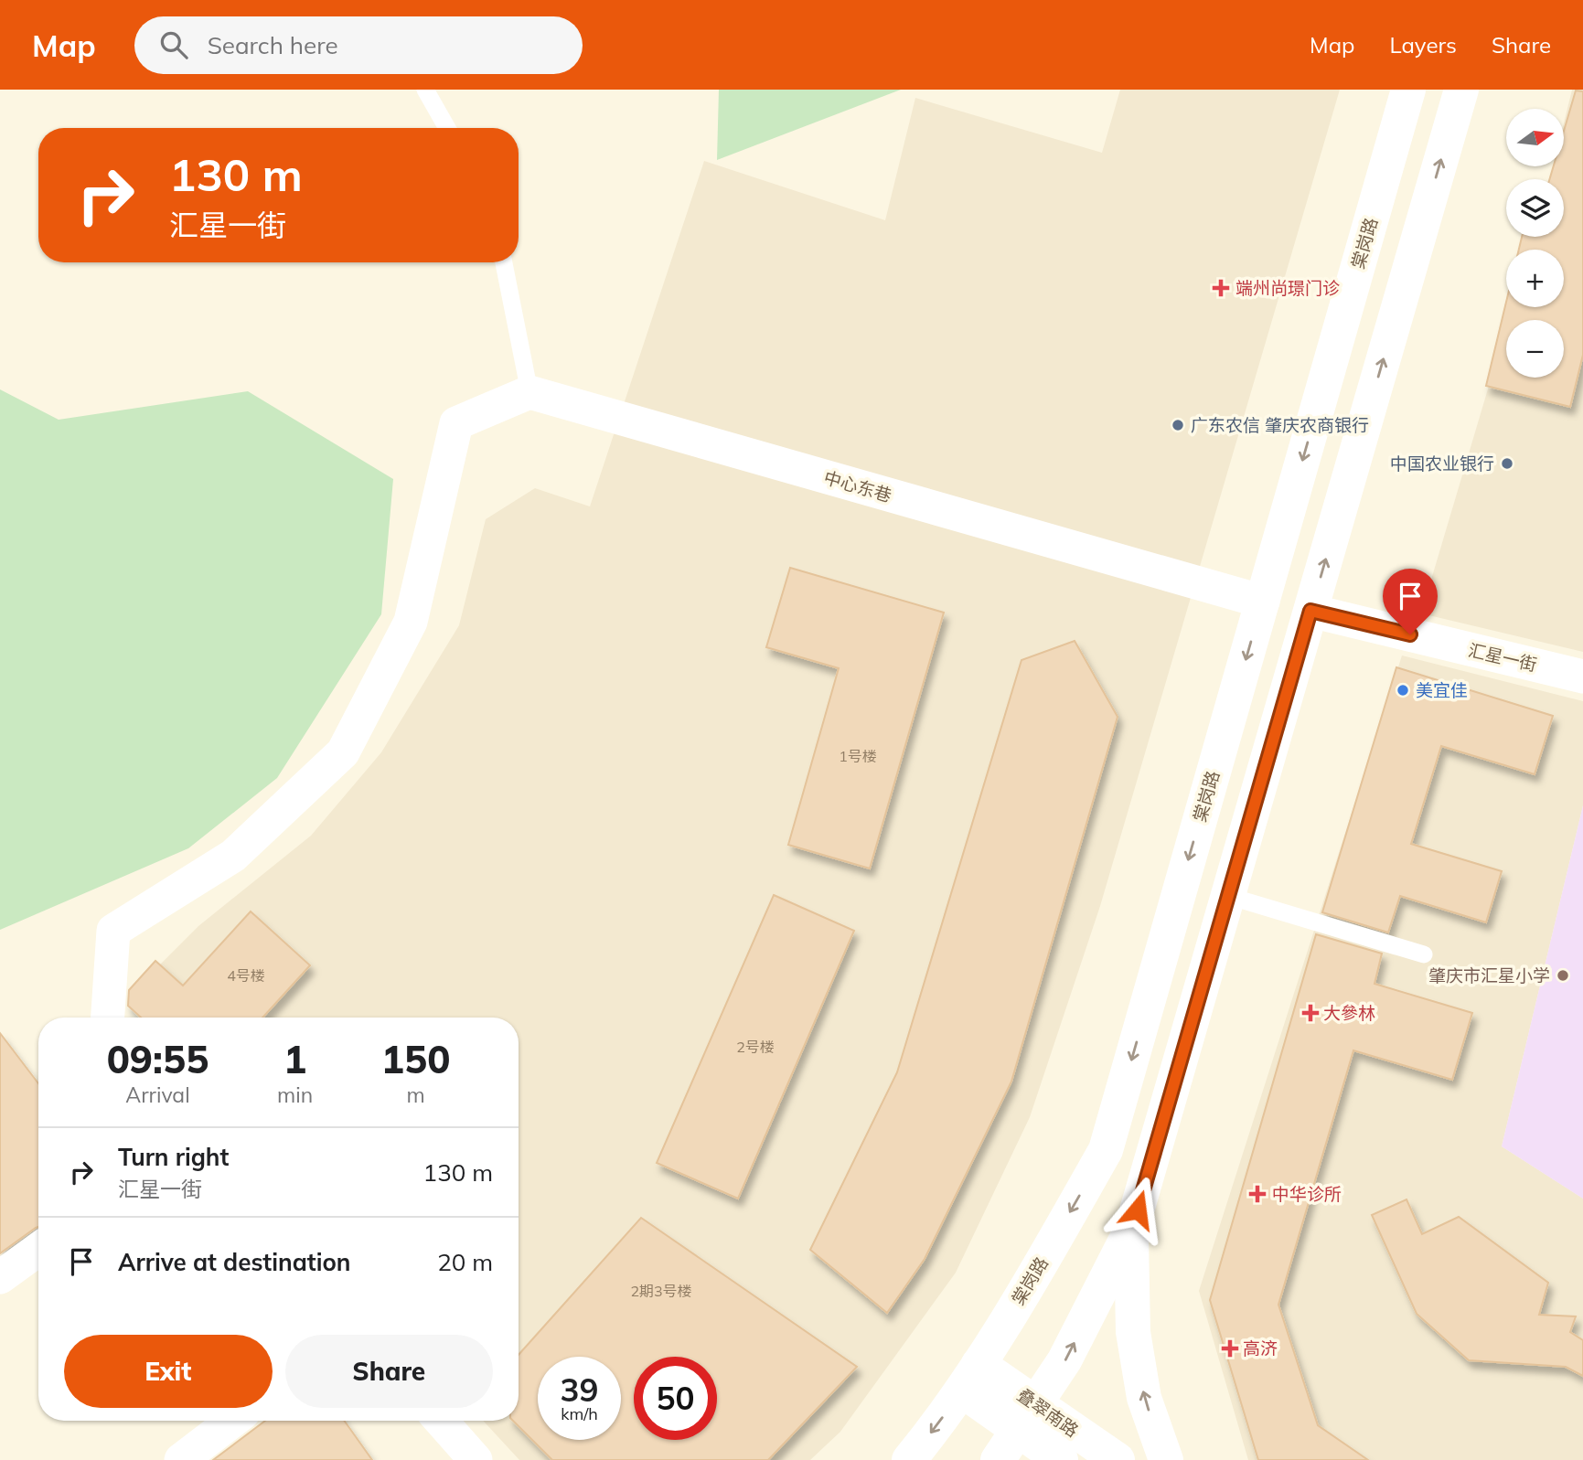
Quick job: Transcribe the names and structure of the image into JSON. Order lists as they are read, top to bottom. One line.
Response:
{"streets":{"main road":["棠岗路","叠翠南路"],"street":["中心东巷","汇星一街"]},"crossings":[["棠岗路","中心东巷"],["棠岗路","叠翠南路"]],"places":{"health":["端州尚璟门诊","大參林","中华诊所","高济"],"other":["广东农信 肇庆农商银行","中国农业银行","美宜佳","肇庆市汇星小学"]},"house_numbers":["1号楼","4号楼","2号楼","2期3号楼"],"north":"right","page":{"header":"Map","search":"Search here","nav":["Map","Layers","Share"],"map_buttons":["+","−"],"turn":["130 m","汇星一街"],"eta":["09:55","Arrival","1","min","150","m"],"list":[{"name":"Turn right","note":"汇星一街","value":"130 m"},{"name":"Arrive at destination","value":"20 m"}],"buttons":["Exit","Share"],"speed":"39 km/h","limit":"50"}}
